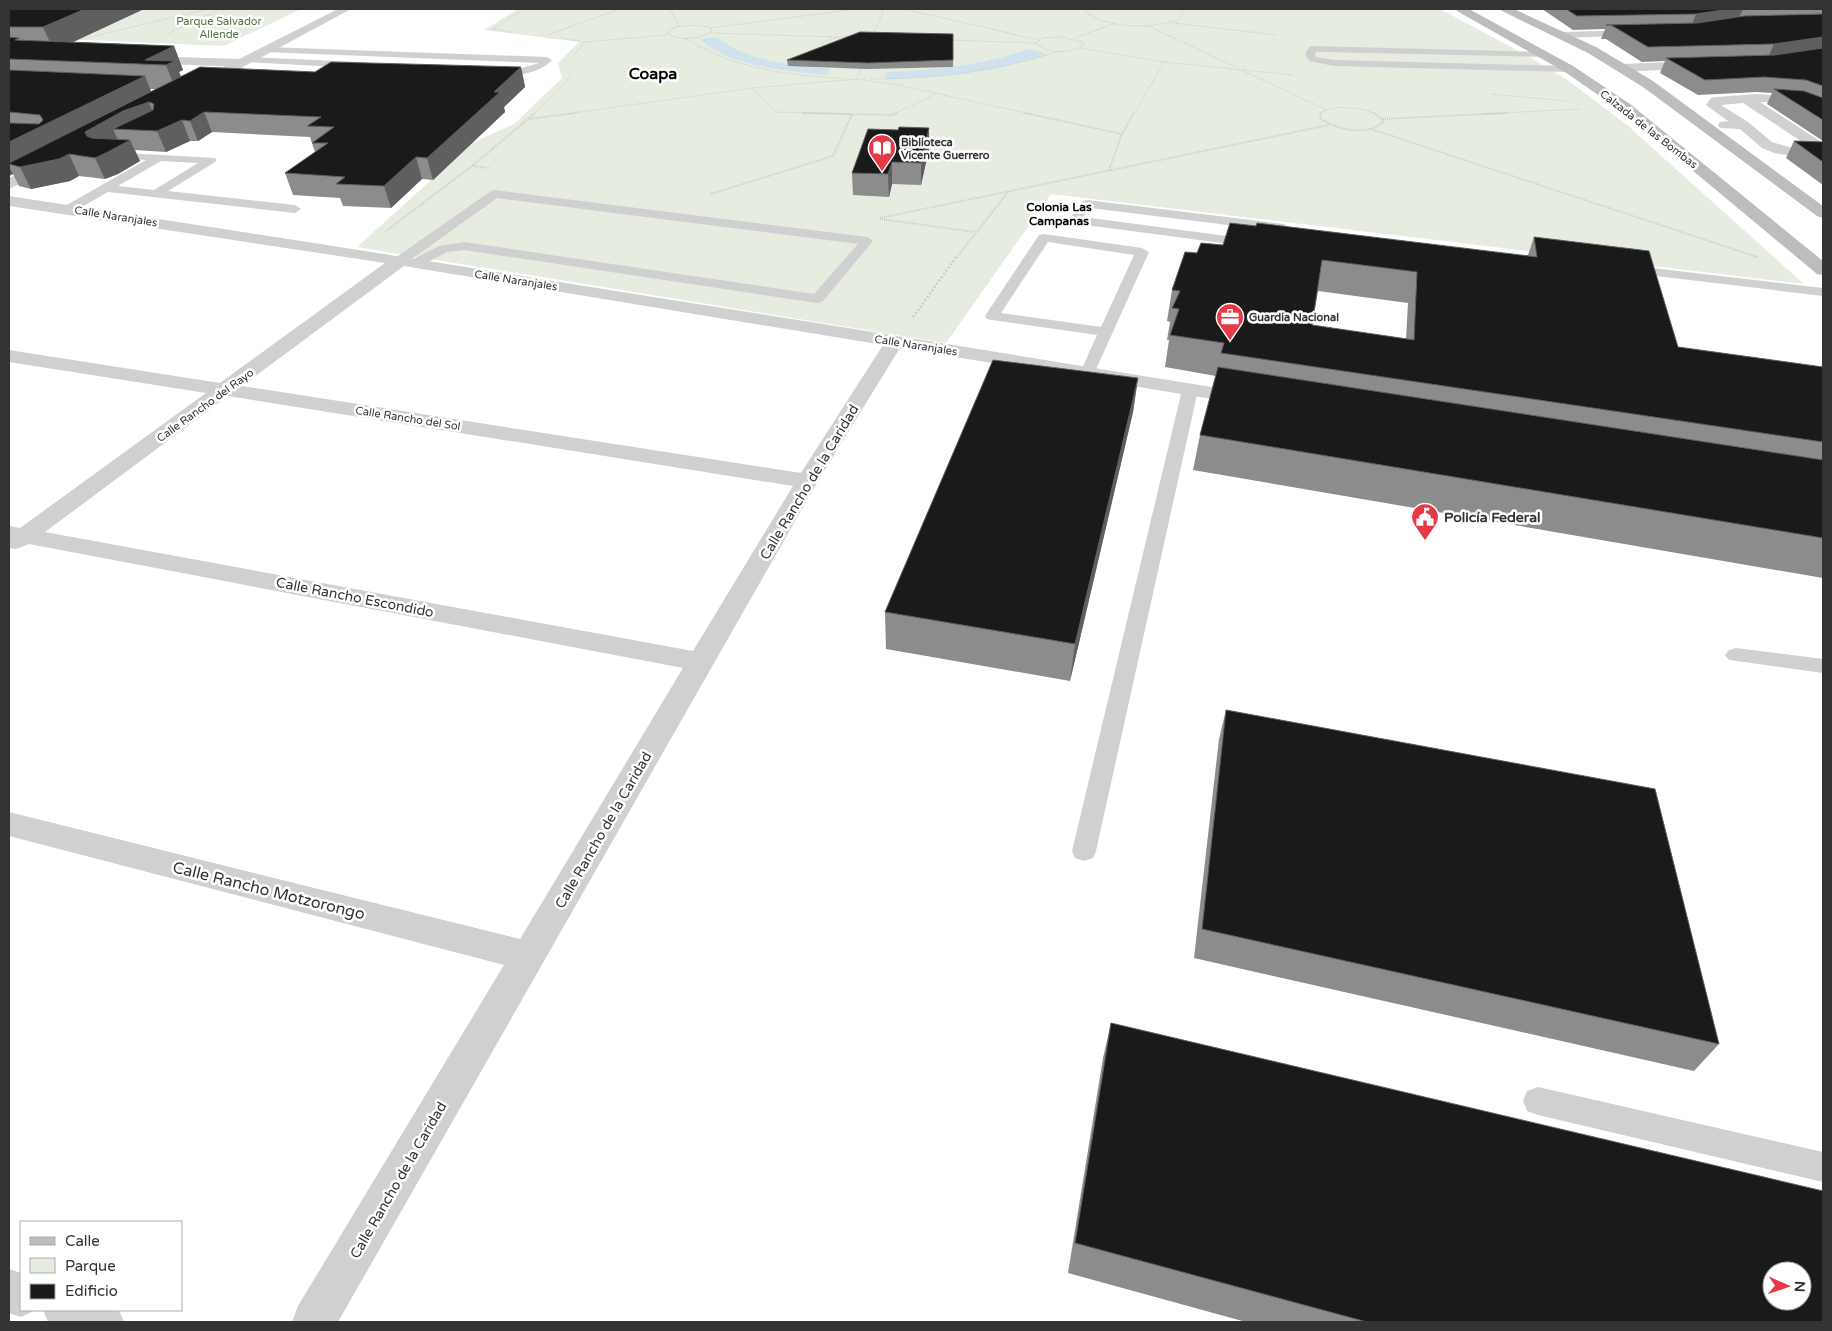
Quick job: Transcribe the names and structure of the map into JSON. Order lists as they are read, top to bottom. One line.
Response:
{"streets":{"main road":["Calzada de las Bombas"],"street":["Calle Naranjales","Calle Rancho del Rayo","Calle Rancho del Sol","Calle Rancho de la Caridad","Calle Rancho Escondido","Calle Rancho Motzorongo"]},"crossings":[["Calle Naranjales","Calle Rancho del Rayo"],["Calle Naranjales","Calle Rancho de la Caridad"],["Calle Rancho del Rayo","Calle Rancho del Sol"],["Calle Rancho del Rayo","Calle Rancho Escondido"],["Calle Rancho del Sol","Calle Rancho de la Caridad"],["Calle Rancho de la Caridad","Calle Rancho Escondido"],["Calle Rancho de la Caridad","Calle Rancho Motzorongo"]],"districts":["Coapa","Colonia Las Campanas"],"parks":["Parque Salvador Allende"],"places":{"library":["Biblioteca Vicente Guerrero"],"office":["Guardia Nacional"],"public building":["Policía Federal"]},"legend":["Calle","Parque","Edificio"],"north":"right"}
